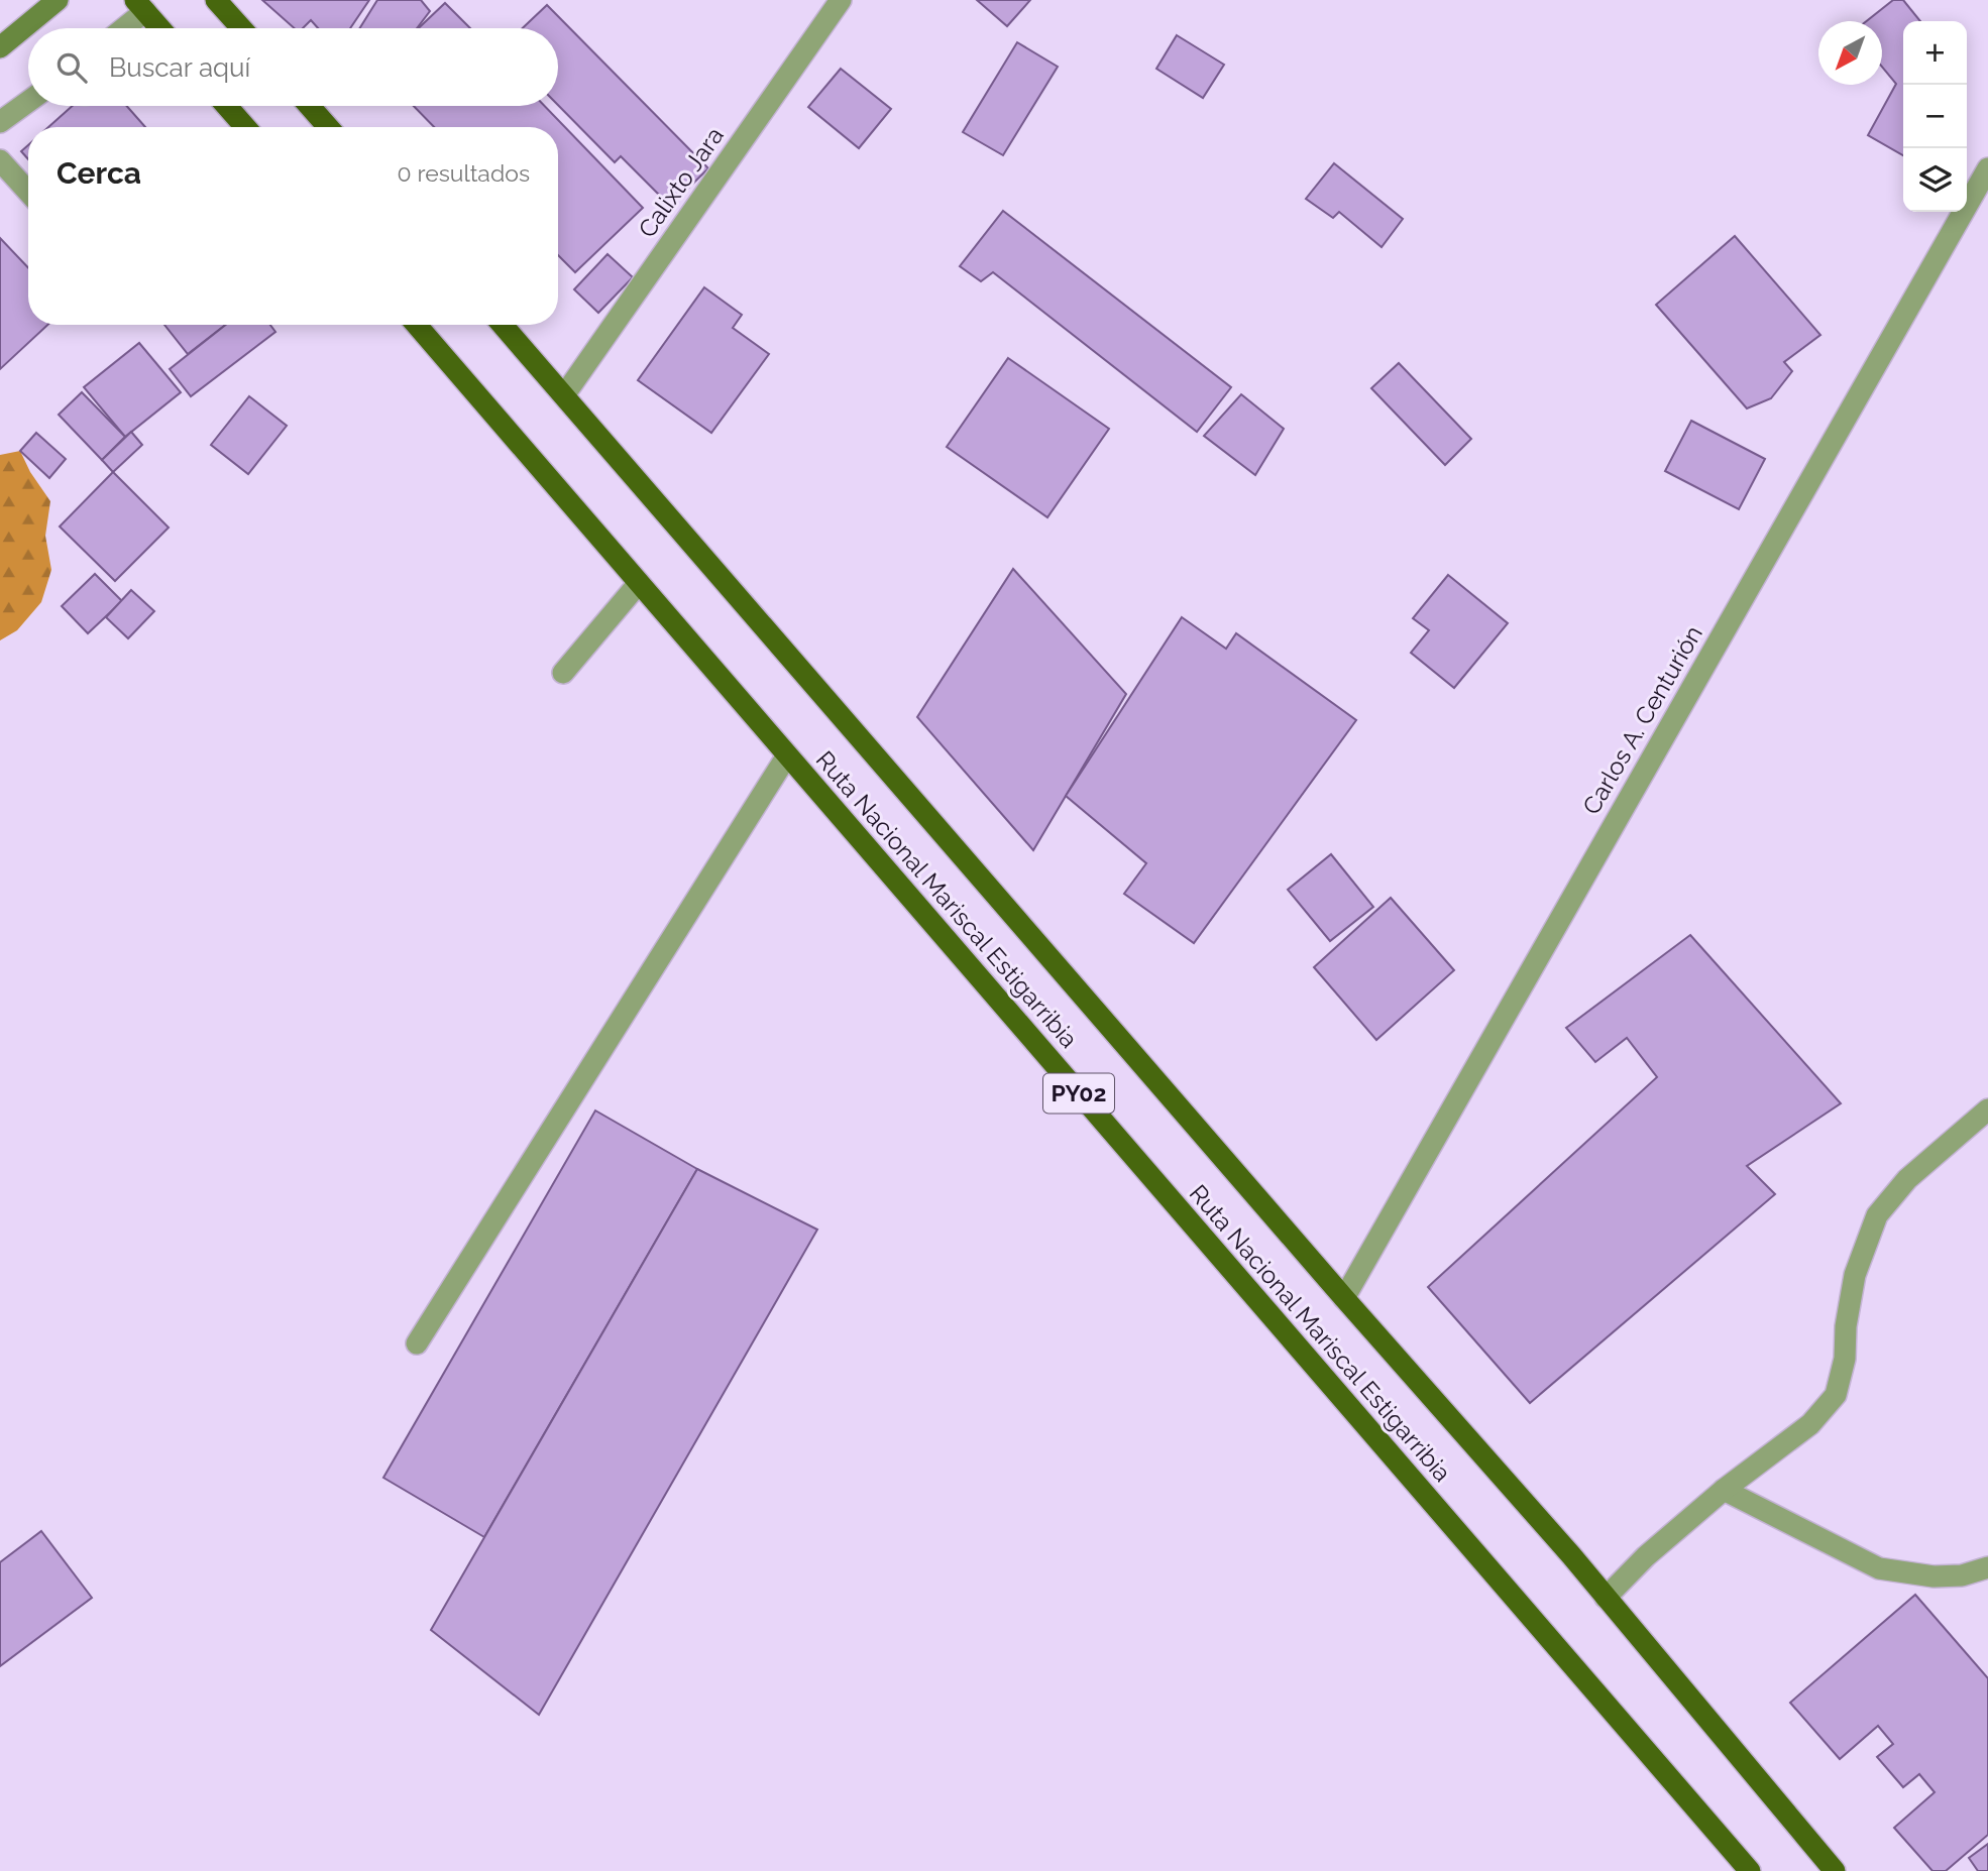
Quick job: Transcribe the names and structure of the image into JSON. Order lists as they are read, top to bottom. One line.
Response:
{"streets":{"highway":["Ruta Nacional Mariscal Estigarribia","PY02"],"street":["Calixto Jara","Carlos A. Centurión"]},"crossings":[["Calixto Jara","Ruta Nacional Mariscal Estigarribia"],["Carlos A. Centurión","Ruta Nacional Mariscal Estigarribia"]],"north":"bottom left","page":{"map_buttons":["+","−"],"search":"Buscar aquí","heading":["Cerca","0 resultados"]}}
